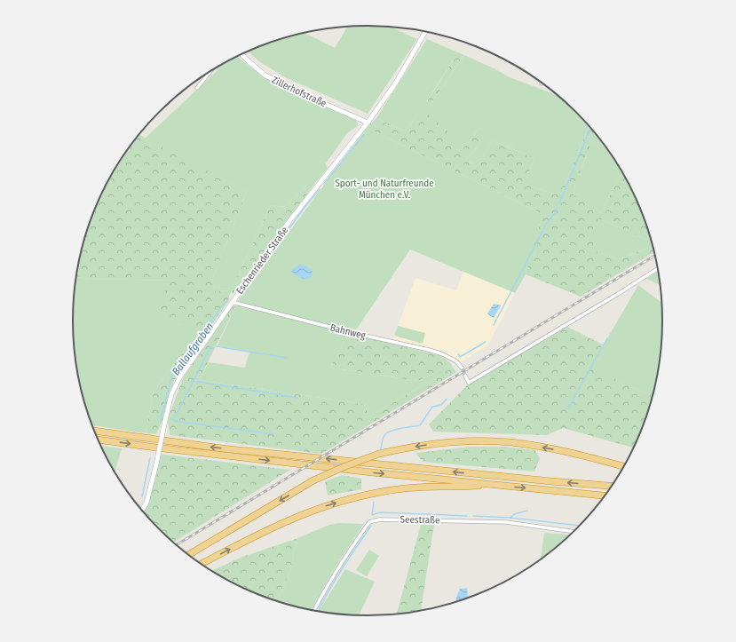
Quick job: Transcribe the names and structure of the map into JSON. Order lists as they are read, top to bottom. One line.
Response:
{"streets":{"street":["Zillerhofstraße","Eschenrieder Straße","Bahnweg","Seestraße"]},"crossings":[["Zillerhofstraße","Eschenrieder Straße"],["Eschenrieder Straße","Bahnweg"]],"water":["Ballaufgraben"],"parks":["Sport- und Naturfreunde München e.V."]}
